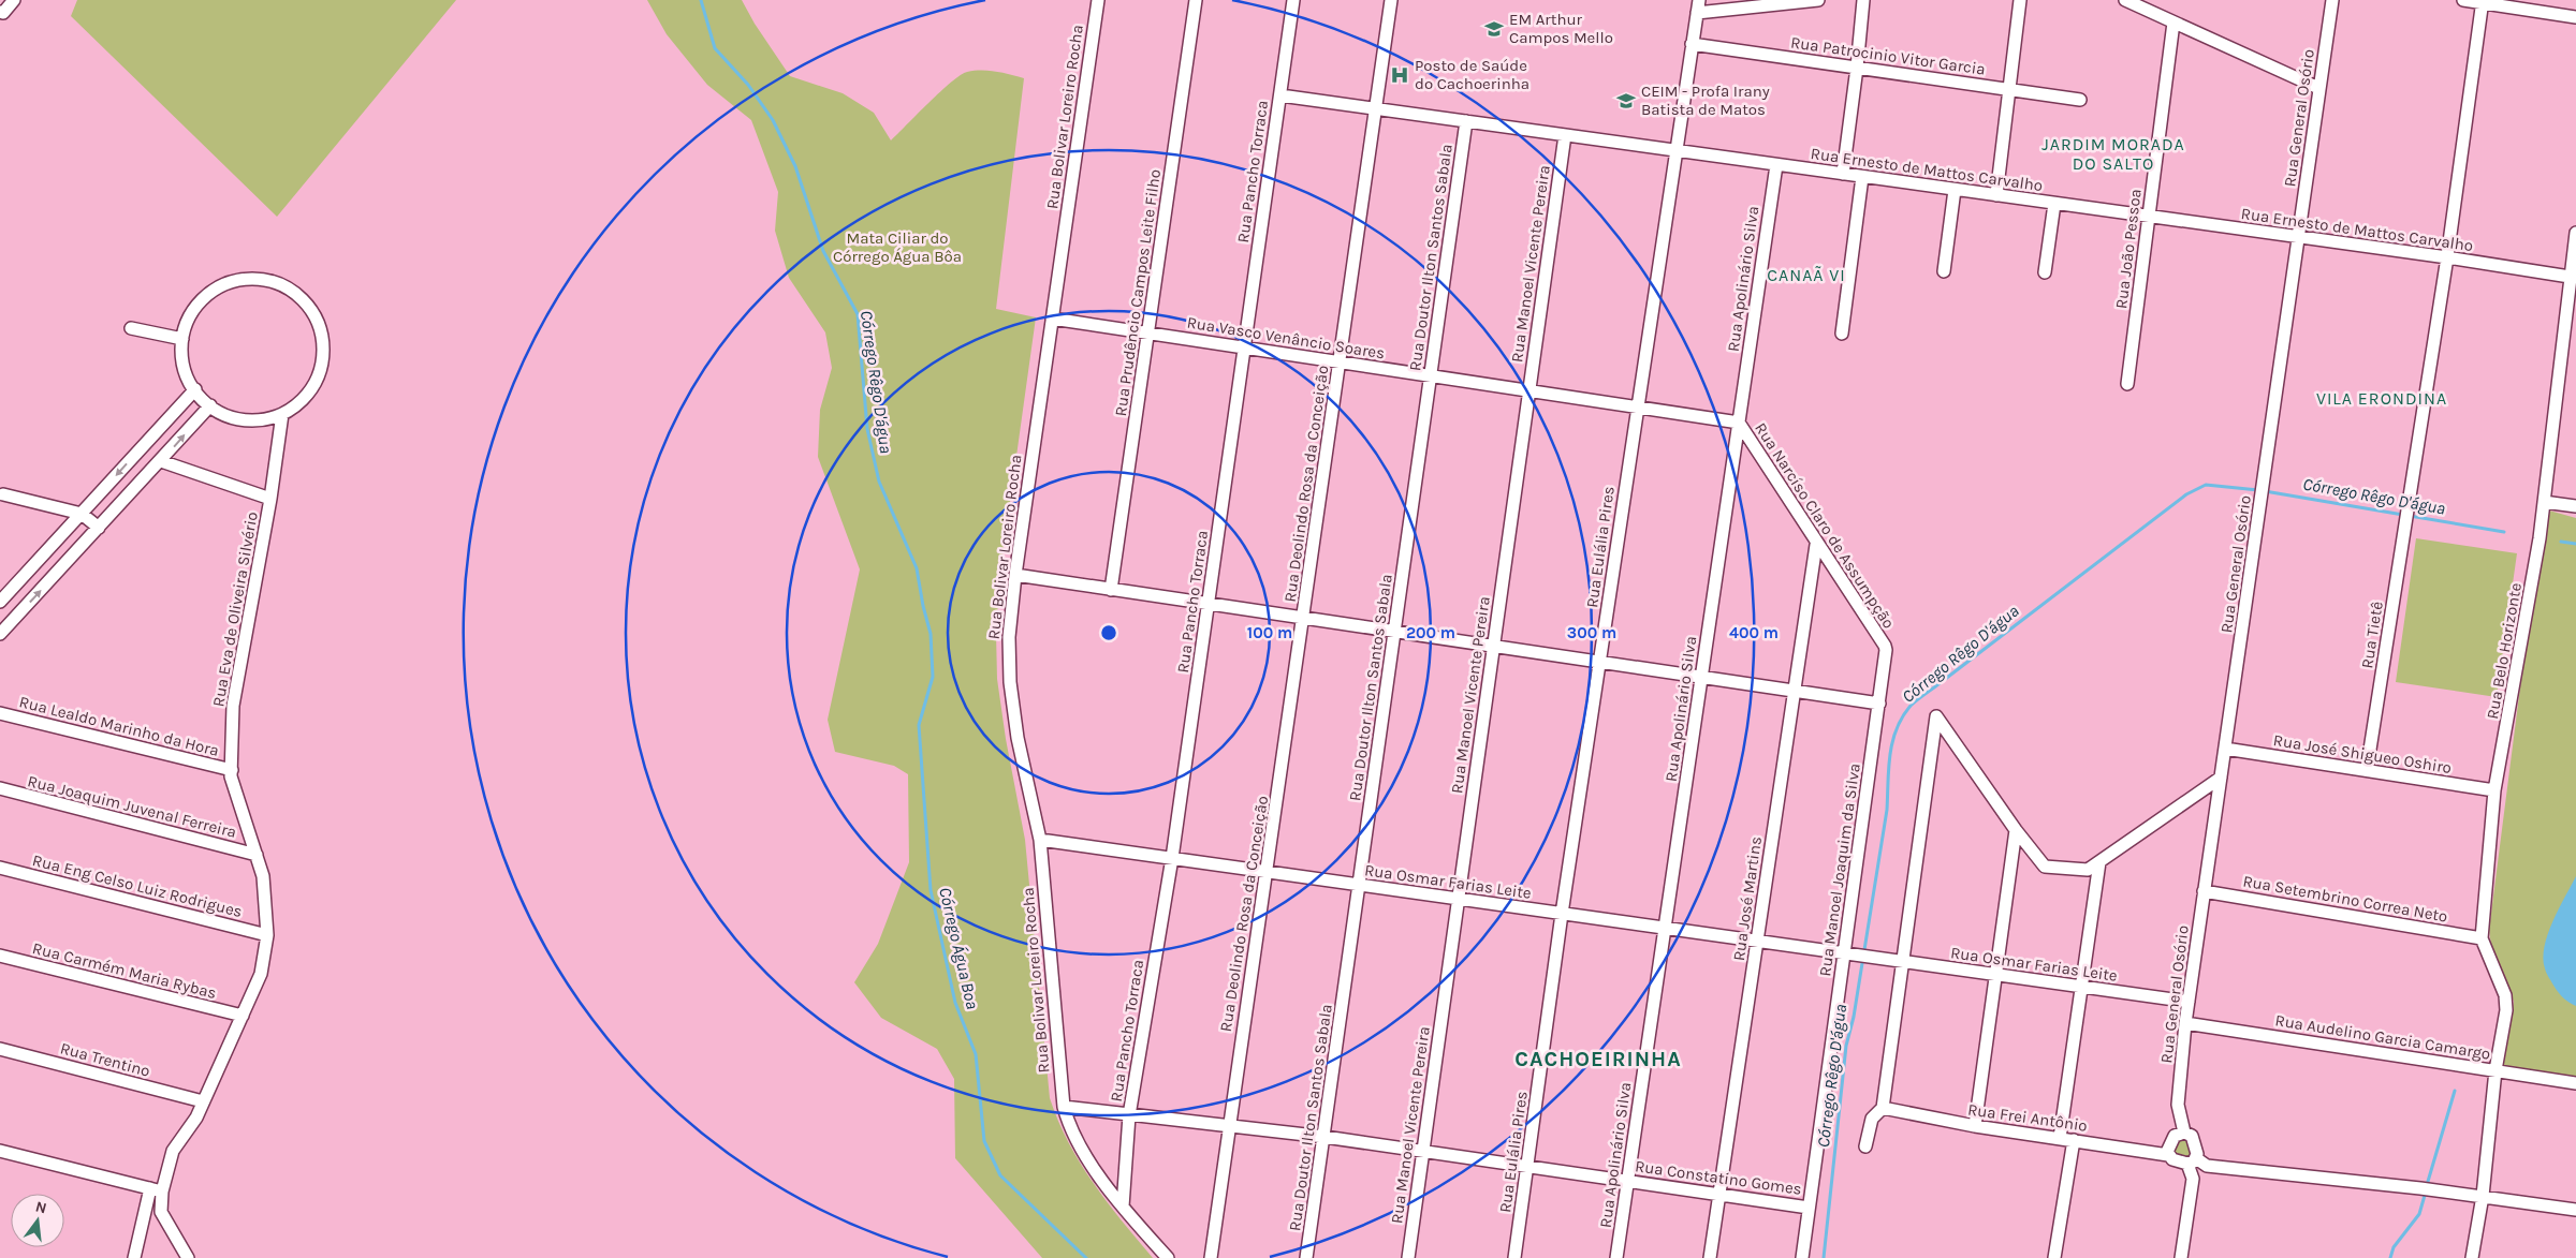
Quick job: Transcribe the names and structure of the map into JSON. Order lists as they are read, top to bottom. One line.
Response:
{"streets":{"street":["Rua Patrocinio Vitor Garcia","Rua Bolivar Loreiro Rocha","Rua General Osório","Rua Ernesto de Mattos Carvalho","Rua Pancho Torraca","Rua João Pessoa","Rua Doutor Ilton Santos Sabala","Rua Manoel Vicente Pereira","Rua Apolinário Silva","Rua Prudêncio Campos Leite Filho","Rua Vasco Venâncio Soares","Rua Deolindo Rosa da Conceição","Rua Narcíso Claro de Assumpção","Rua Eulália Pires","Rua Eva de Oliveira Silvério","Rua Tietê","Rua Belo Horizonte","Rua Lealdo Marinho da Hora","Rua José Shigueo Oshiro","Rua Joaquim Juvenal Ferreira","Rua Manoel Joaquim da Silva","Rua Osmar Farias Leite","Rua Eng Celso Luiz Rodrigues","Rua José Martins","Rua Setembrino Correa Neto","Rua Carmém Maria Rybas","Rua Audelino Garcia Camargo","Rua Trentino","Rua Frei Antônio","Rua Constatino Gomes"]},"crossings":[["Rua Patrocinio Vitor Garcia","Rua Eulália Pires"],["Rua Bolivar Loreiro Rocha","Rua Pancho Torraca"],["Rua Bolivar Loreiro Rocha","Rua Vasco Venâncio Soares"],["Rua Bolivar Loreiro Rocha","Rua Osmar Farias Leite"],["Rua General Osório","Rua Ernesto de Mattos Carvalho"],["Rua General Osório","Rua José Shigueo Oshiro"],["Rua General Osório","Rua Osmar Farias Leite"],["Rua General Osório","Rua Setembrino Correa Neto"],["Rua General Osório","Rua Audelino Garcia Camargo"],["Rua General Osório","Rua Frei Antônio"],["Rua Ernesto de Mattos Carvalho","Rua Pancho Torraca"],["Rua Ernesto de Mattos Carvalho","Rua João Pessoa"],["Rua Ernesto de Mattos Carvalho","Rua Doutor Ilton Santos Sabala"],["Rua Ernesto de Mattos Carvalho","Rua Manoel Vicente Pereira"],["Rua Ernesto de Mattos Carvalho","Rua Apolinário Silva"],["Rua Ernesto de Mattos Carvalho","Rua Deolindo Rosa da Conceição"],["Rua Ernesto de Mattos Carvalho","Rua Eulália Pires"],["Rua Ernesto de Mattos Carvalho","Rua Tietê"],["Rua Ernesto de Mattos Carvalho","Rua Belo Horizonte"],["Rua Pancho Torraca","Rua Vasco Venâncio Soares"],["Rua Pancho Torraca","Rua Osmar Farias Leite"],["Rua Doutor Ilton Santos Sabala","Rua Vasco Venâncio Soares"],["Rua Doutor Ilton Santos Sabala","Rua Osmar Farias Leite"],["Rua Manoel Vicente Pereira","Rua Vasco Venâncio Soares"],["Rua Manoel Vicente Pereira","Rua Osmar Farias Leite"],["Rua Manoel Vicente Pereira","Rua Constatino Gomes"],["Rua Apolinário Silva","Rua Vasco Venâncio Soares"],["Rua Apolinário Silva","Rua Narcíso Claro de Assumpção"],["Rua Apolinário Silva","Rua Osmar Farias Leite"],["Rua Apolinário Silva","Rua Constatino Gomes"],["Rua Prudêncio Campos Leite Filho","Rua Vasco Venâncio Soares"],["Rua Vasco Venâncio Soares","Rua Deolindo Rosa da Conceição"],["Rua Vasco Venâncio Soares","Rua Narcíso Claro de Assumpção"],["Rua Vasco Venâncio Soares","Rua Eulália Pires"],["Rua Deolindo Rosa da Conceição","Rua Osmar Farias Leite"],["Rua Narcíso Claro de Assumpção","Rua Manoel Joaquim da Silva"],["Rua Narcíso Claro de Assumpção","Rua José Martins"],["Rua Eulália Pires","Rua Osmar Farias Leite"],["Rua Eulália Pires","Rua Constatino Gomes"],["Rua Eva de Oliveira Silvério","Rua Lealdo Marinho da Hora"],["Rua Eva de Oliveira Silvério","Rua Joaquim Juvenal Ferreira"],["Rua Eva de Oliveira Silvério","Rua Eng Celso Luiz Rodrigues"],["Rua Eva de Oliveira Silvério","Rua Carmém Maria Rybas"],["Rua Eva de Oliveira Silvério","Rua Trentino"],["Rua Tietê","Rua José Shigueo Oshiro"],["Rua Belo Horizonte","Rua José Shigueo Oshiro"],["Rua Belo Horizonte","Rua Setembrino Correa Neto"],["Rua Belo Horizonte","Rua Audelino Garcia Camargo"],["Rua Manoel Joaquim da Silva","Rua Osmar Farias Leite"],["Rua Manoel Joaquim da Silva","Rua Constatino Gomes"],["Rua Osmar Farias Leite","Rua José Martins"],["Rua José Martins","Rua Constatino Gomes"]],"districts":["JARDIM MORADA DO SALTO","CANAÃ VI","VILA ERONDINA","CACHOEIRINHA"],"water":["Córrego Rêgo D'água","Córrego Água Boa"],"parks":["Mata Ciliar do Córrego Água Bôa"],"places":{"school or university":["EM Arthur Campos Mello","CEIM - Profª Irany Batista de Matos"],"hospital":["Posto de Saúde do Cachoerinha"]},"north":"top","rings":["100 m","200 m","300 m","400 m"]}
